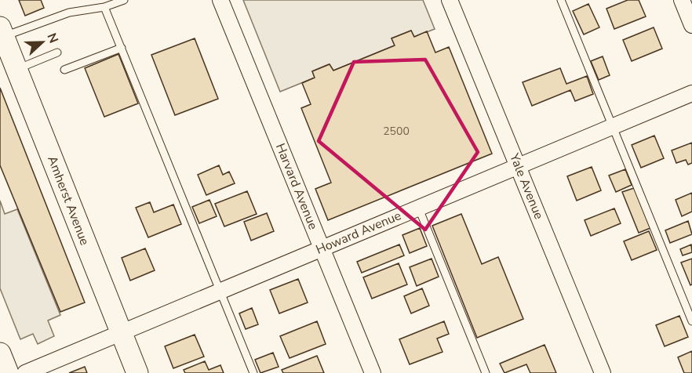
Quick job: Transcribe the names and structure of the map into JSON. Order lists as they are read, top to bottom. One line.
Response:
{"streets":{"street":["Harvard Avenue","Yale Avenue","Amherst Avenue","Howard Avenue"]},"crossings":[["Harvard Avenue","Howard Avenue"],["Yale Avenue","Howard Avenue"],["Amherst Avenue","Howard Avenue"]],"house_numbers":["2500"],"north":"right"}
